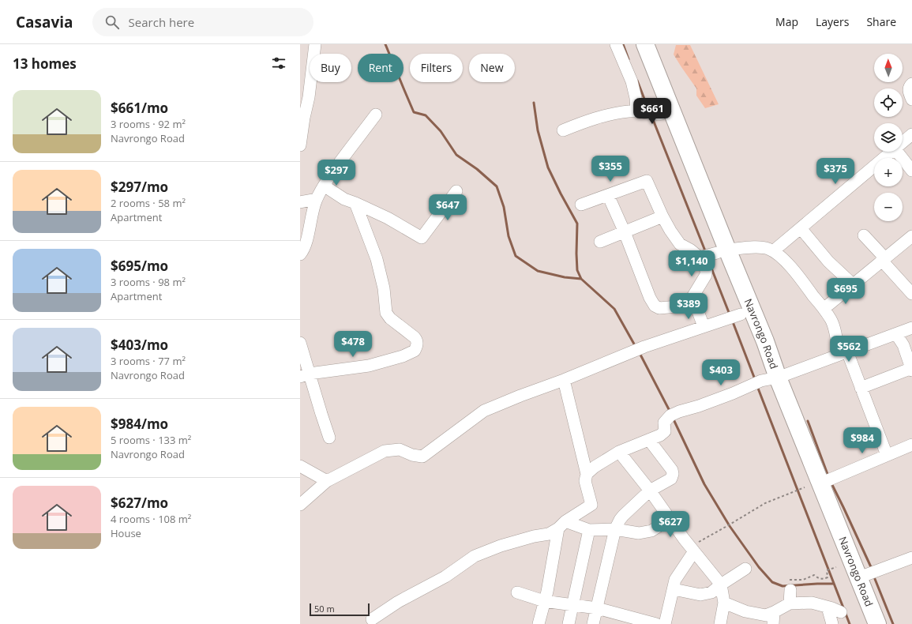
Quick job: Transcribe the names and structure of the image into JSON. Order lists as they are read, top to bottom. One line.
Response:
{"streets":{"highway":["Navrongo Road"]},"scale_bar":"50 m","north":"top","page":{"header":"Casavia","search":"Search here","nav":["Map","Layers","Share"],"heading":"13 homes","map_buttons":["+","−"],"chip":["Buy","Rent","Filters","New"],"list":[{"name":"$661/mo","note":"3 rooms · 92 m² · Navrongo Road"},{"name":"$297/mo","note":"2 rooms · 58 m² · Apartment"},{"name":"$695/mo","note":"3 rooms · 98 m² · Apartment"},{"name":"$403/mo","note":"3 rooms · 77 m² · Navrongo Road"},{"name":"$984/mo","note":"5 rooms · 133 m² · Navrongo Road"},{"name":"$627/mo","note":"4 rooms · 108 m² · House"}],"price":["$661","$355","$375","$297","$647","$1,140","$695","$389","$478","$562","$403","$984","$627"],"scale":"50 m"}}
